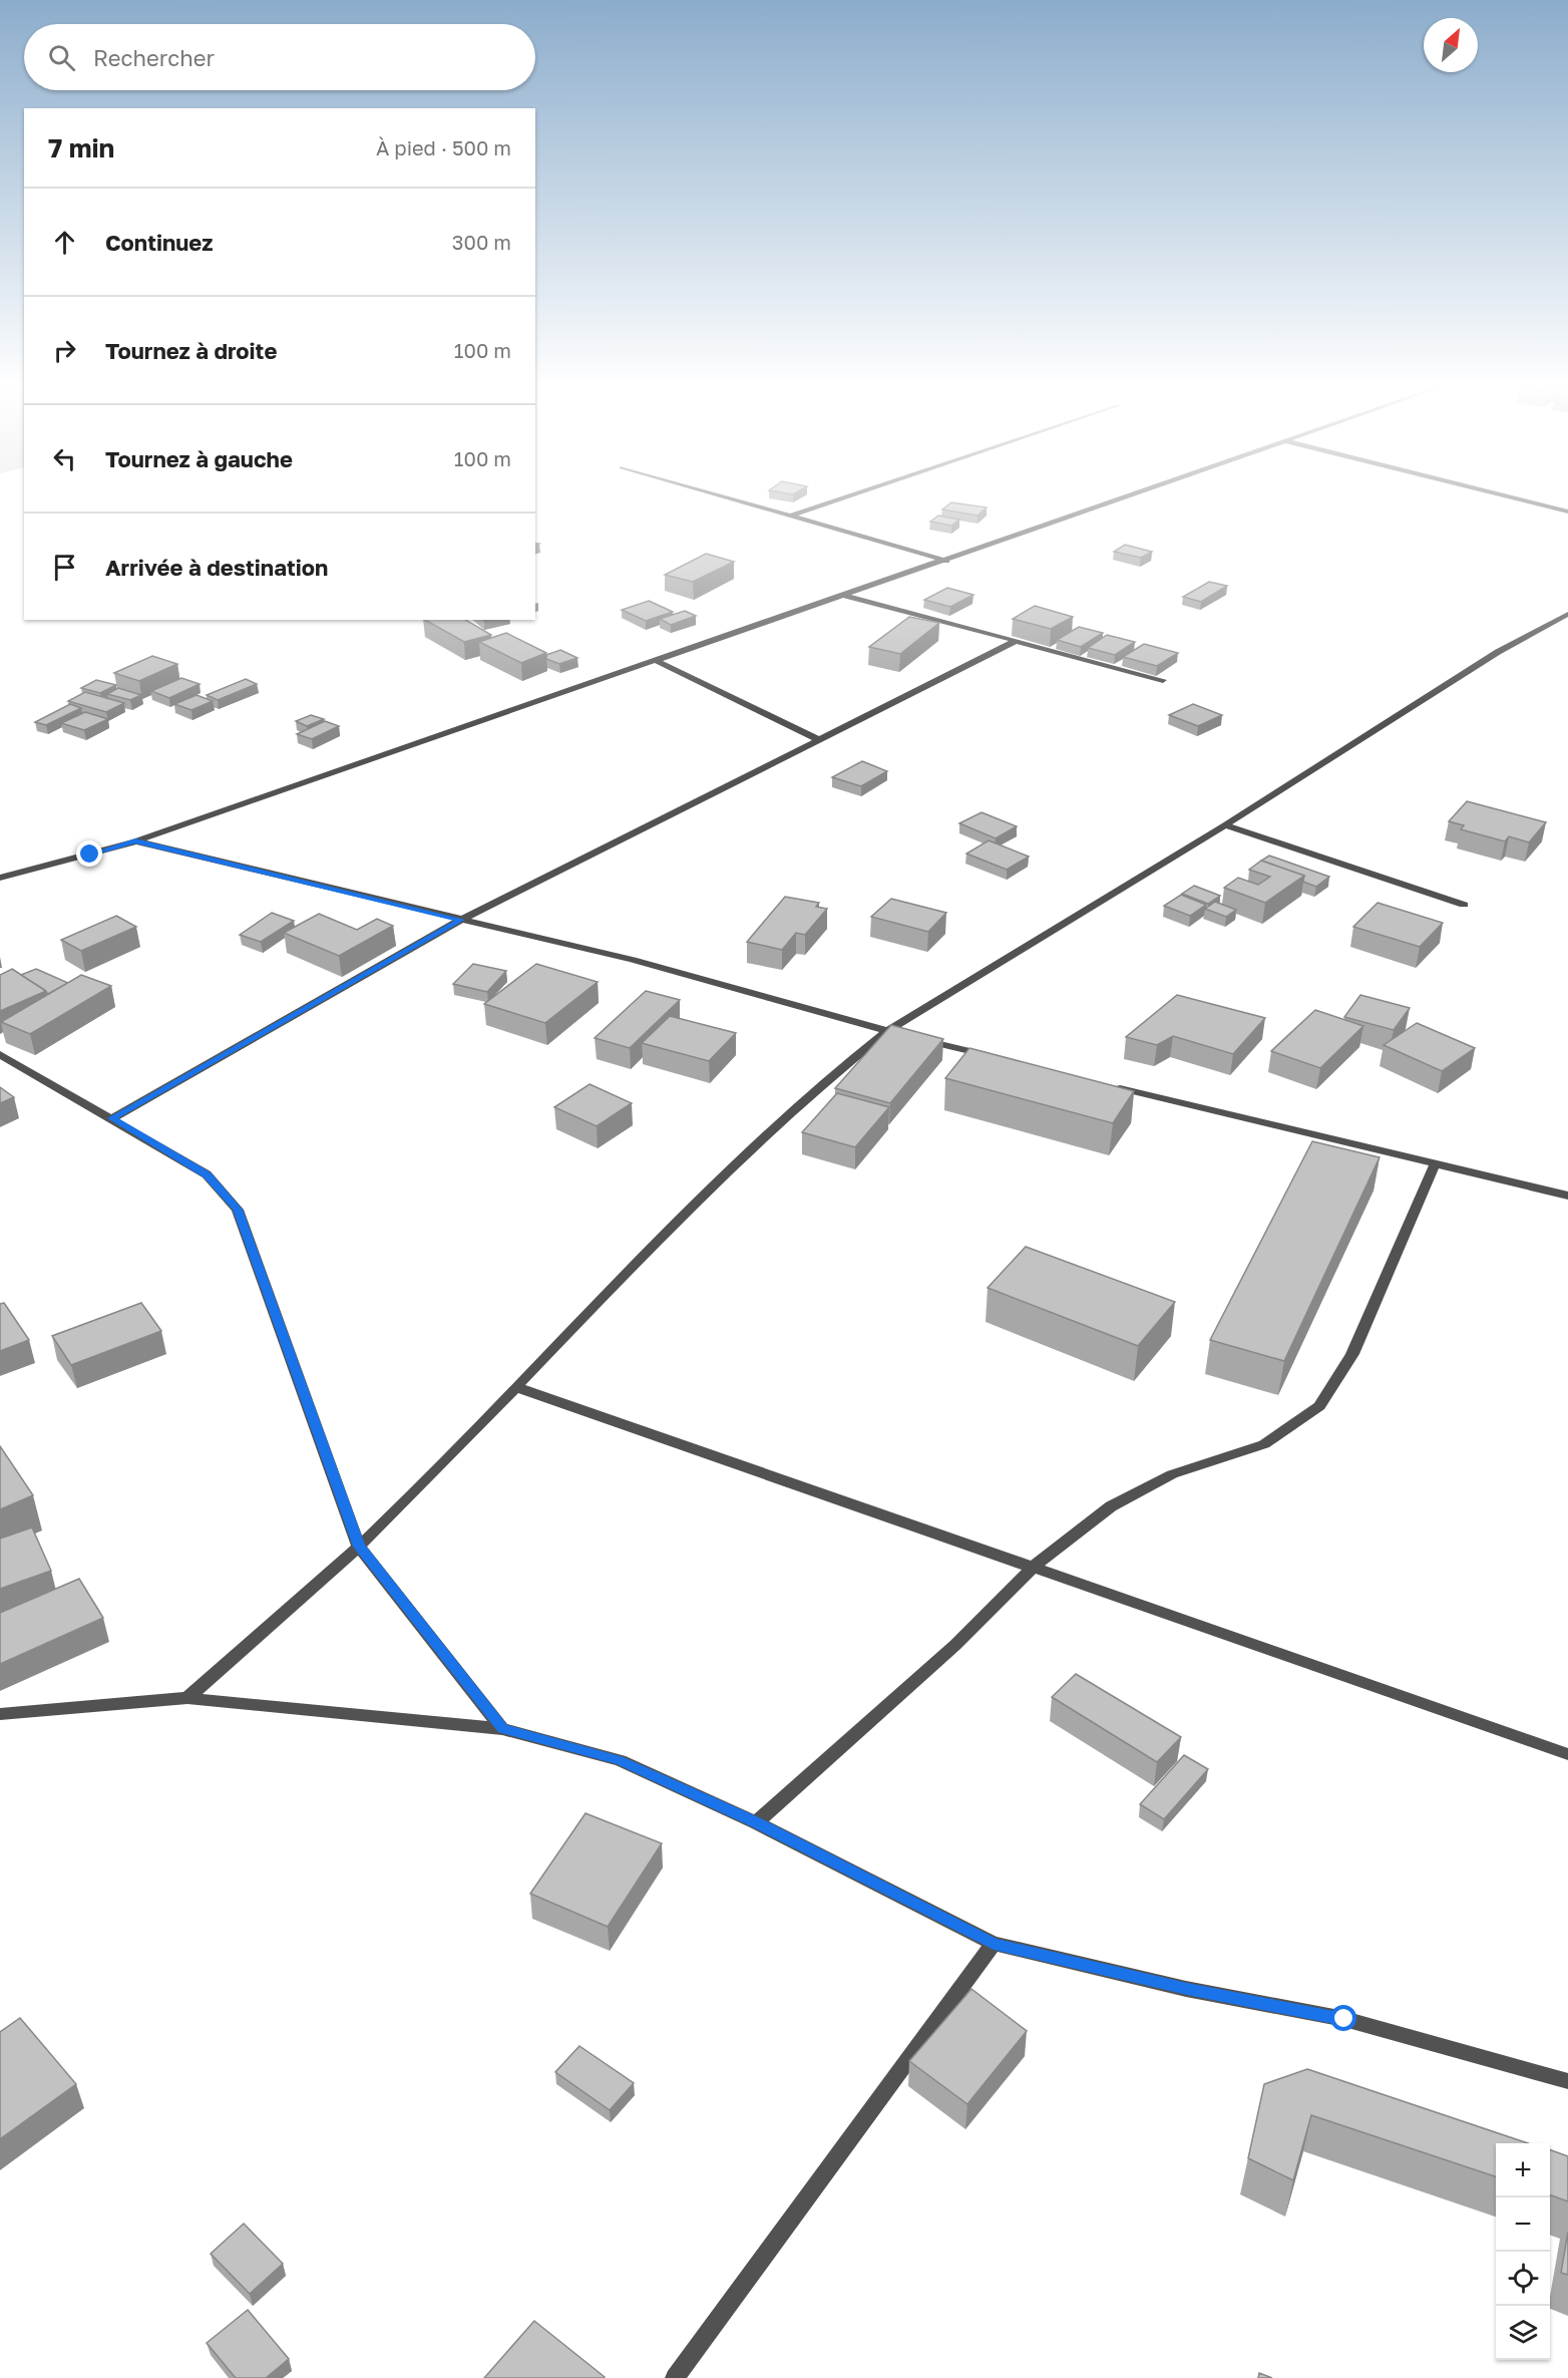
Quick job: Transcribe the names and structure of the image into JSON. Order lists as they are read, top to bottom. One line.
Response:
{"north":"top right","page":{"search":"Rechercher","heading":["7 min","À pied · 500 m"],"list":[["Continuez","300 m"],["Tournez à droite","100 m"],["Tournez à gauche","100 m"],"Arrivée à destination"],"map_buttons":["+","−"]}}
